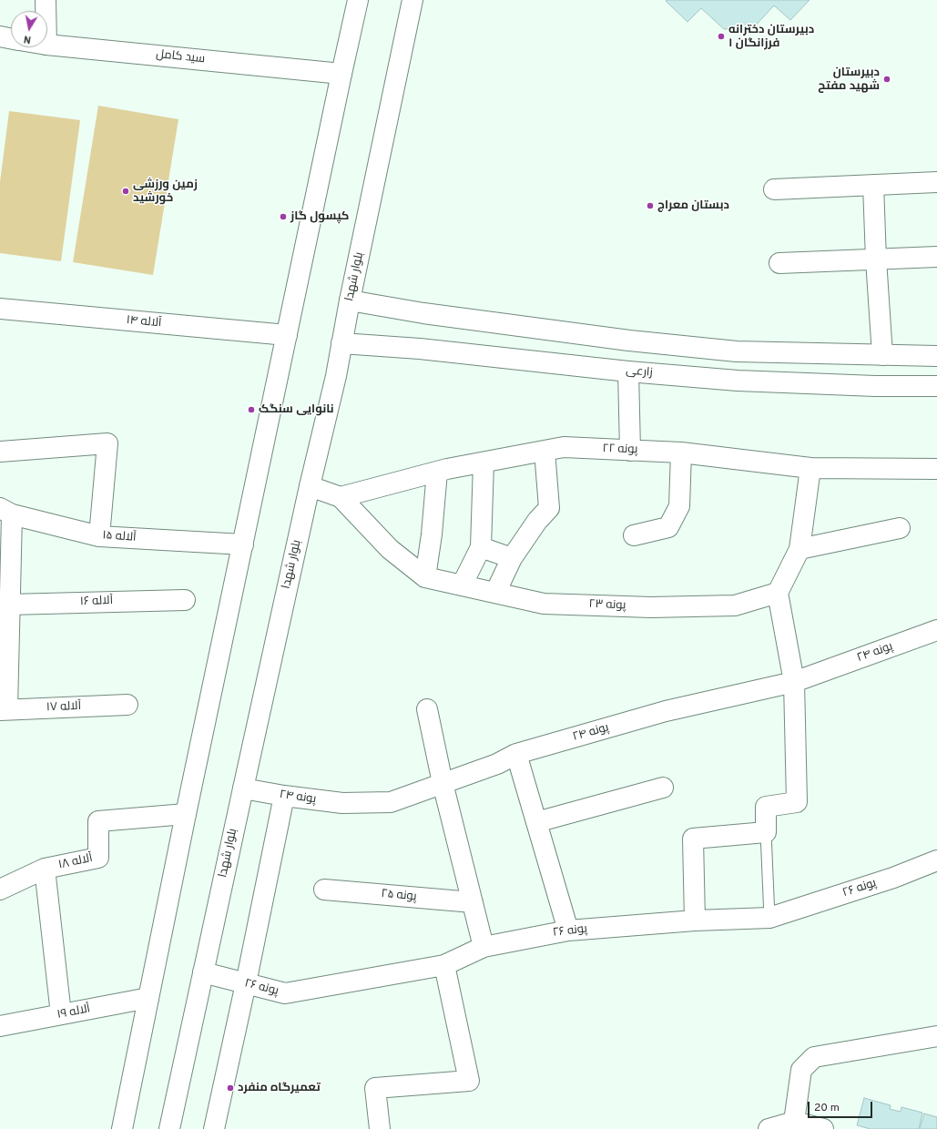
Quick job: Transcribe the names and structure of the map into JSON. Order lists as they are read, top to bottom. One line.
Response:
{"streets":{"street":["سید کامل","بلوار شهدا","آلاله ۱۴","زارعی","پونه ۲۲","آلاله ۱۵","آلاله ۱۶","پونه ۲۳","پونه ۲۴","آلاله ۱۷","آلاله ۱۸","پونه ۲۶","پونه ۲۵","آلاله ۱۹"]},"crossings":[["بلوار شهدا","زارعی"],["بلوار شهدا","پونه ۲۴"],["بلوار شهدا","پونه ۲۶"],["پونه ۲۲","پونه ۲۳"]],"places":["دبیرستان دخترانه فرزانگان ۱","دبیرستان شهید مفتح","زمین ورزشی خورشید","دبستان معراج","کپسول گاز","نانوایی سنگک","تعمیرگاه منفرد"],"scale_bar":"20 m","north":"bottom"}
